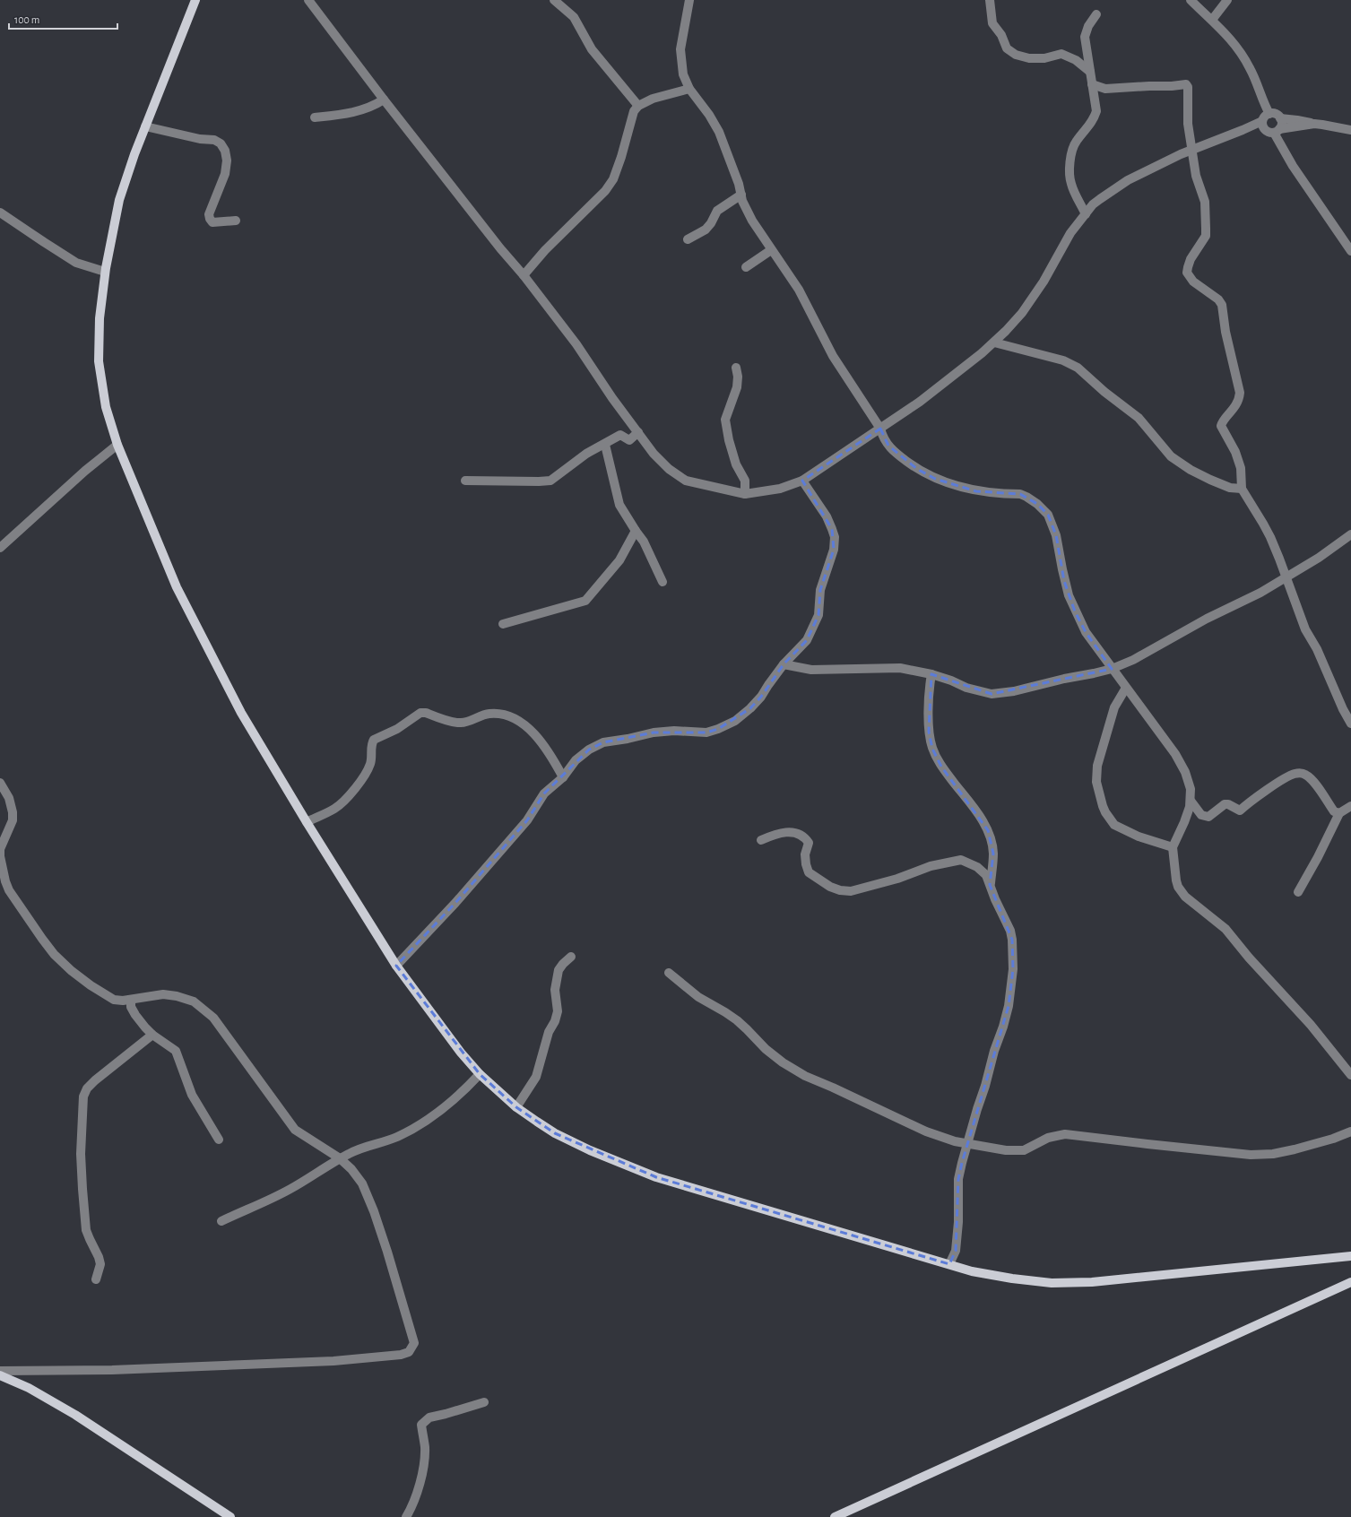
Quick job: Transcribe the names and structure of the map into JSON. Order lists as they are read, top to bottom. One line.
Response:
{"scale_bar":"100 m"}
